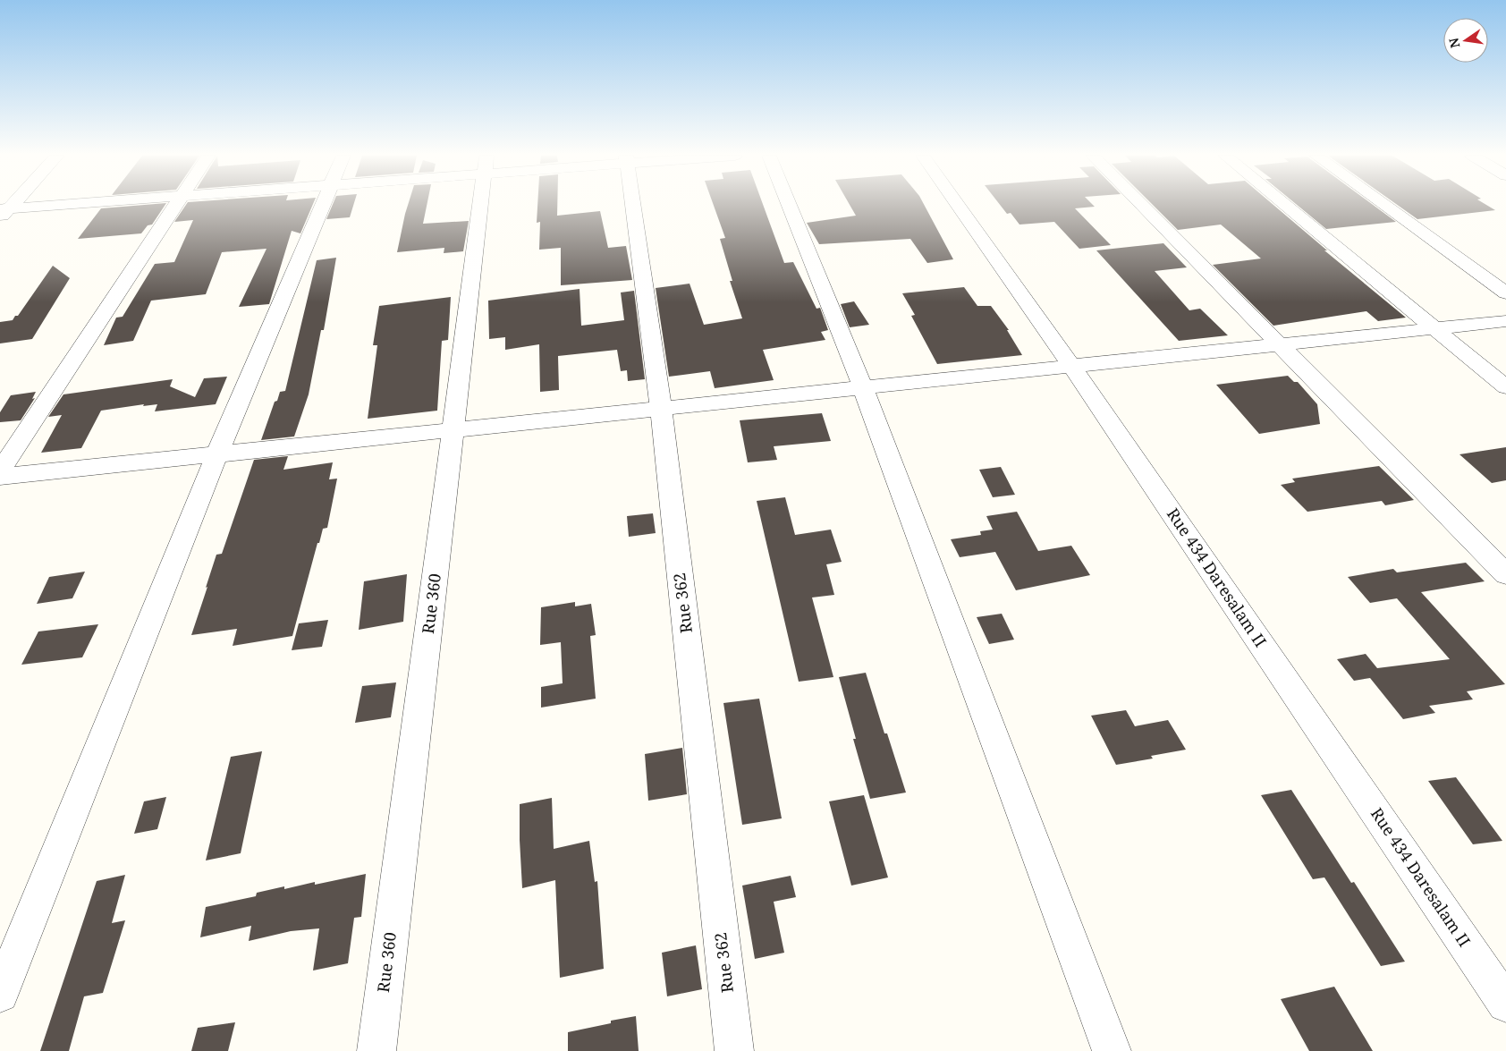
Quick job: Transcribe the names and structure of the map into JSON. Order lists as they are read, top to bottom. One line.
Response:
{"streets":{"street":["Rue 434 Daresalam II","Rue 362","Rue 360"]},"north":"left"}
